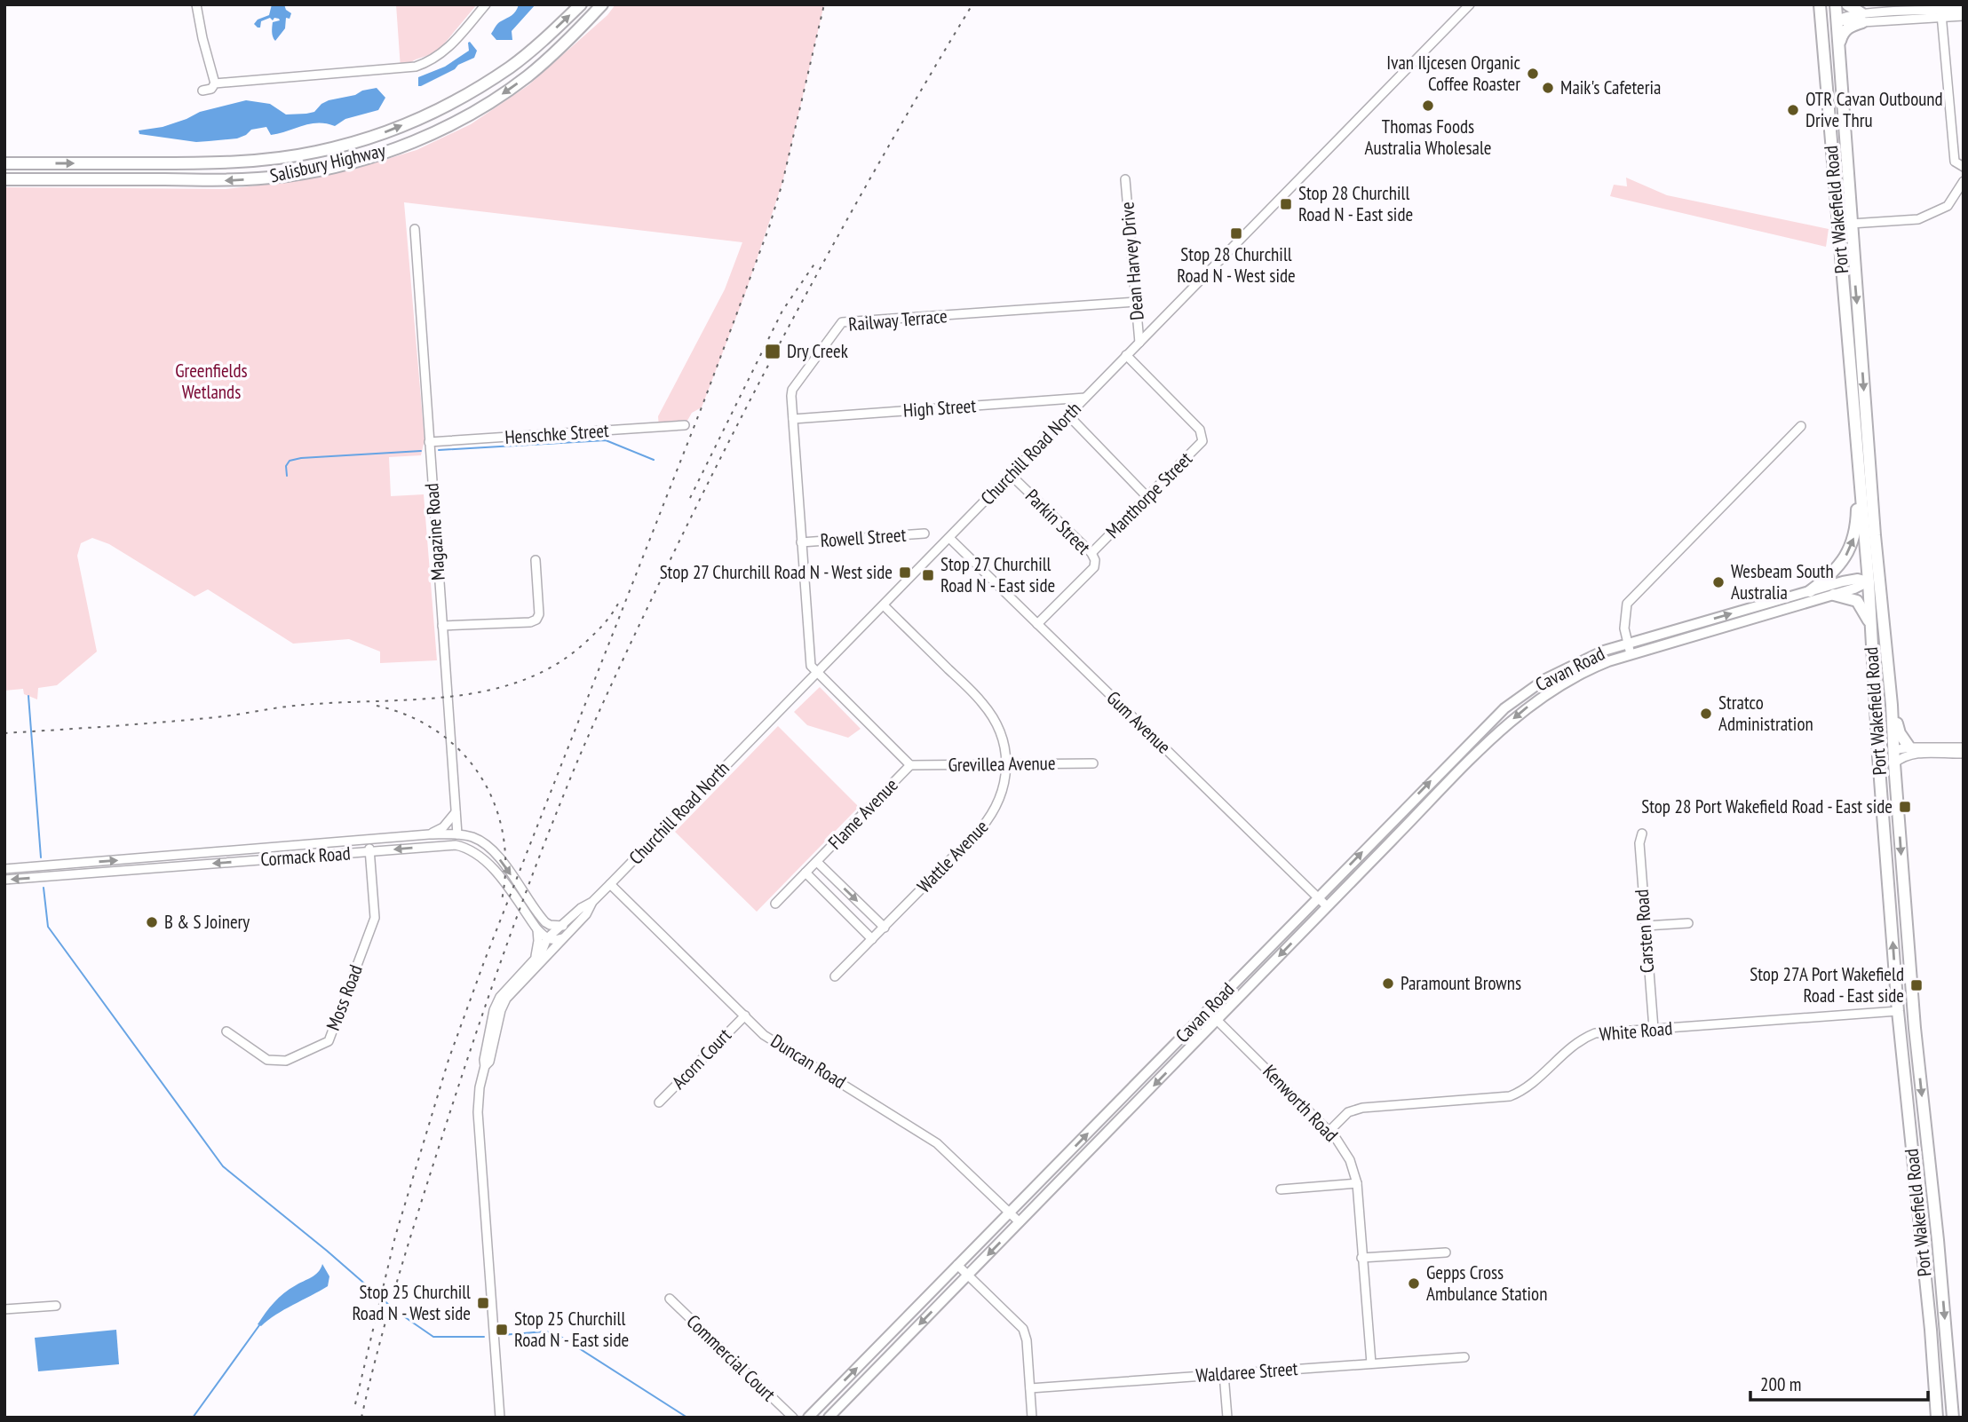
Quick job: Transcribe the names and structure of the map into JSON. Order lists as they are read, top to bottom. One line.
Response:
{"streets":{"highway":["Salisbury Highway","Port Wakefield Road"],"main road":["Cavan Road"],"street":["Dean Harvey Drive","Railway Terrace","High Street","Henschke Street","Churchill Road North","Manthorpe Street","Parkin Street","Magazine Road","Rowell Street","Gum Avenue","Grevillea Avenue","Flame Avenue","Cormack Road","Wattle Avenue","Carsten Road","Moss Road","White Road","Acorn Court","Duncan Road","Kenworth Road","Commercial Court","Waldaree Street"]},"crossings":[["Port Wakefield Road","Cavan Road"],["Port Wakefield Road","White Road"],["Dean Harvey Drive","Railway Terrace"],["Dean Harvey Drive","Churchill Road North"],["Railway Terrace","High Street"],["Railway Terrace","Churchill Road North"],["Railway Terrace","Rowell Street"],["Railway Terrace","Flame Avenue"],["High Street","Churchill Road North"],["Henschke Street","Magazine Road"],["Churchill Road North","Manthorpe Street"],["Churchill Road North","Parkin Street"],["Churchill Road North","Gum Avenue"],["Churchill Road North","Flame Avenue"],["Churchill Road North","Cormack Road"],["Churchill Road North","Wattle Avenue"],["Churchill Road North","Duncan Road"],["Manthorpe Street","Parkin Street"],["Parkin Street","Gum Avenue"],["Magazine Road","Cormack Road"],["Cavan Road","Gum Avenue"],["Cavan Road","Duncan Road"],["Cavan Road","Kenworth Road"],["Grevillea Avenue","Flame Avenue"],["Grevillea Avenue","Wattle Avenue"],["Cormack Road","Moss Road"],["Carsten Road","White Road"],["White Road","Kenworth Road"],["Acorn Court","Duncan Road"],["Kenworth Road","Waldaree Street"]],"parks":["Greenfields Wetlands"],"places":{"other":["Ivan Iljcesen Organic Coffee Roaster","Maik's Cafeteria","Thomas Foods Australia Wholesale","OTR Cavan Outbound Drive Thru","Wesbeam South Australia","Stratco Administration","B & S Joinery","Paramount Browns","Gepps Cross Ambulance Station"],"transit":["Stop 28 Churchill Road N - East side","Stop 28 Churchill Road N - West side","Dry Creek","Stop 27 Churchill Road N - West side","Stop 27 Churchill Road N - East side","Stop 28 Port Wakefield Road - East side","Stop 27A Port Wakefield Road - East side","Stop 25 Churchill Road N - West side","Stop 25 Churchill Road N - East side"]},"scale_bar":"200 m"}
